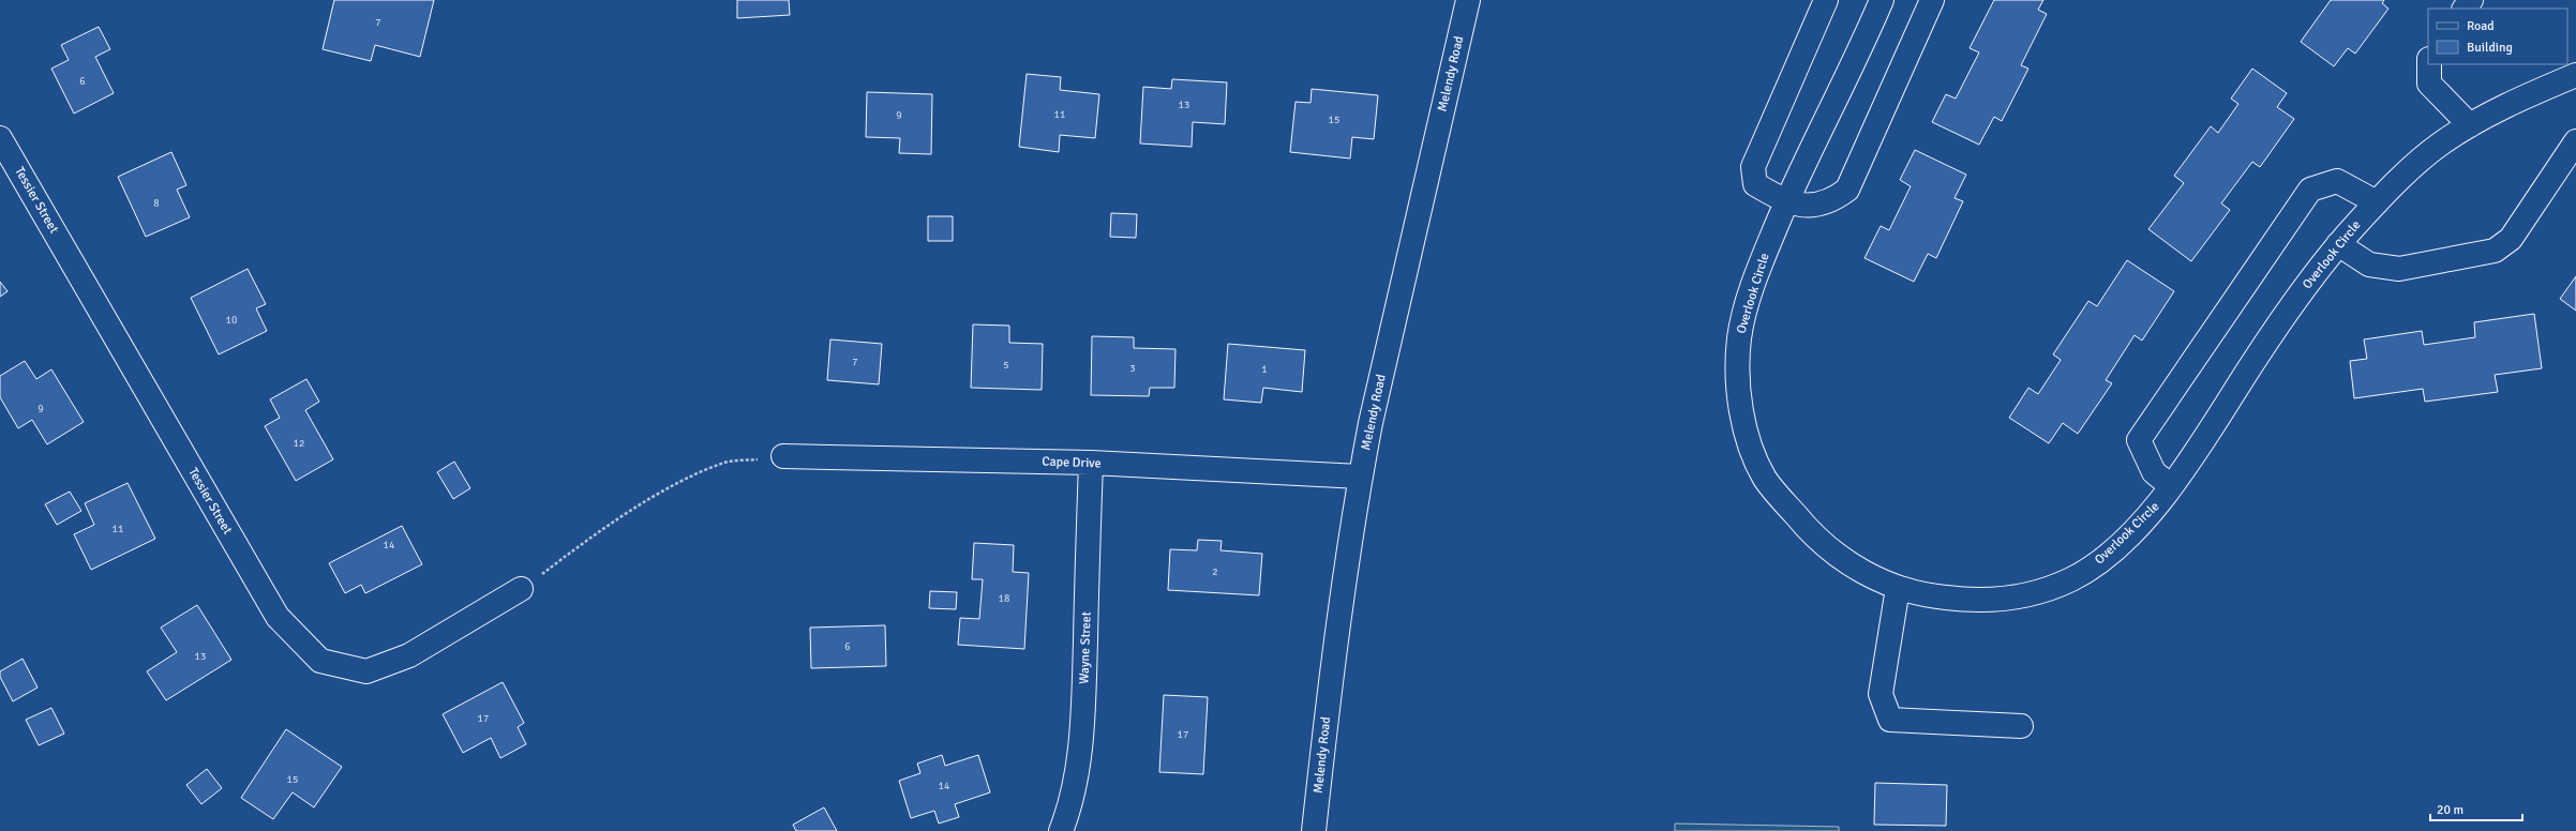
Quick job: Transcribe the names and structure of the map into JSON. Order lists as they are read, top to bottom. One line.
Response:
{"streets":{"street":["Melendy Road","Tessier Street","Overlook Circle","Cape Drive","Wayne Street"]},"crossings":[["Melendy Road","Cape Drive"],["Cape Drive","Wayne Street"]],"house_numbers":["7","6","13","11","9","15","8","10","7","5","3","1","9","12","11","14","2","18","6","13","17","17","15","14"],"legend":["Road","Building"],"scale_bar":"20 m"}
